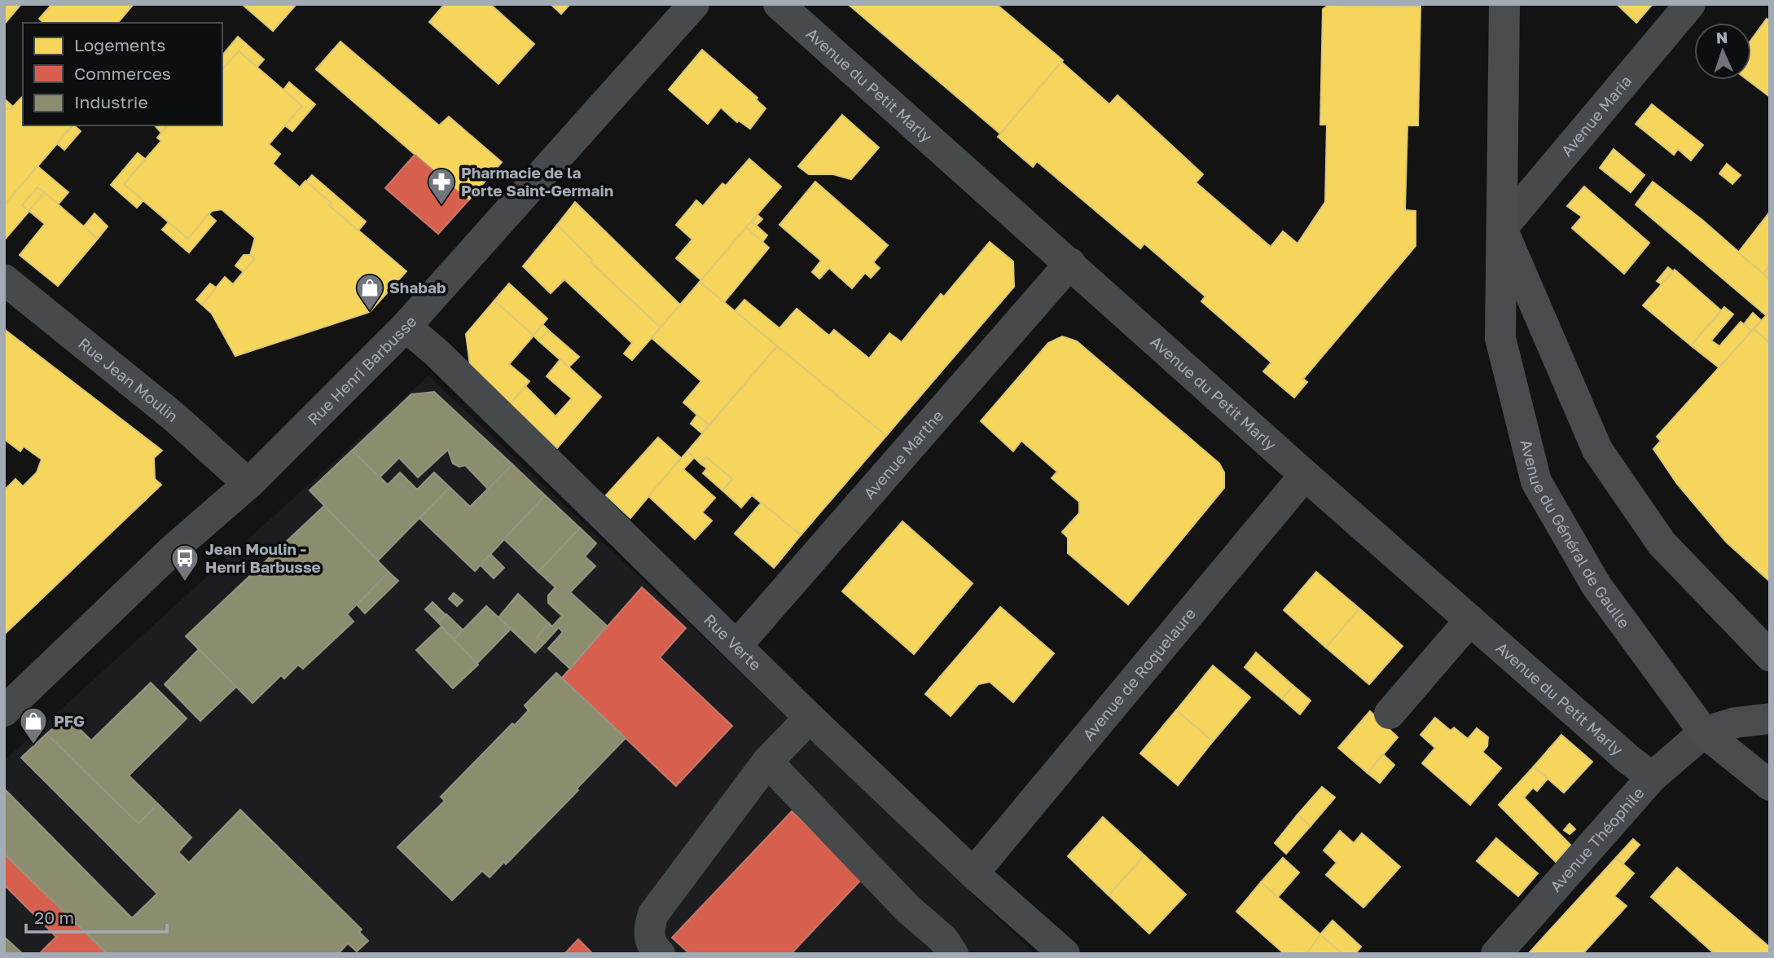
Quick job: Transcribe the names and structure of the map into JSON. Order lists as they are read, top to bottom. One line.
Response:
{"streets":{"main road":["Avenue du Général de Gaulle"],"street":["Avenue du Petit Marly","Avenue Maria","Rue Henri Barbusse","Rue Jean Moulin","Avenue Marthe","Rue Verte","Avenue de Roquelaure","Avenue Théophile"]},"crossings":[["Avenue du Petit Marly","Avenue Marthe"],["Avenue du Petit Marly","Avenue de Roquelaure"],["Avenue du Petit Marly","Avenue Théophile"],["Avenue Maria","Avenue du Général de Gaulle"],["Rue Henri Barbusse","Rue Jean Moulin"],["Rue Henri Barbusse","Rue Verte"],["Avenue Marthe","Rue Verte"],["Avenue du Général de Gaulle","Avenue Théophile"],["Rue Verte","Avenue de Roquelaure"]],"places":{"pharmacy":["Pharmacie de la Porte Saint-Germain"],"shop":["Shabab","PFG"],"bus stop":["Jean Moulin - Henri Barbusse"]},"legend":["Logements","Commerces","Industrie"],"scale_bar":"20 m","north":"top"}
